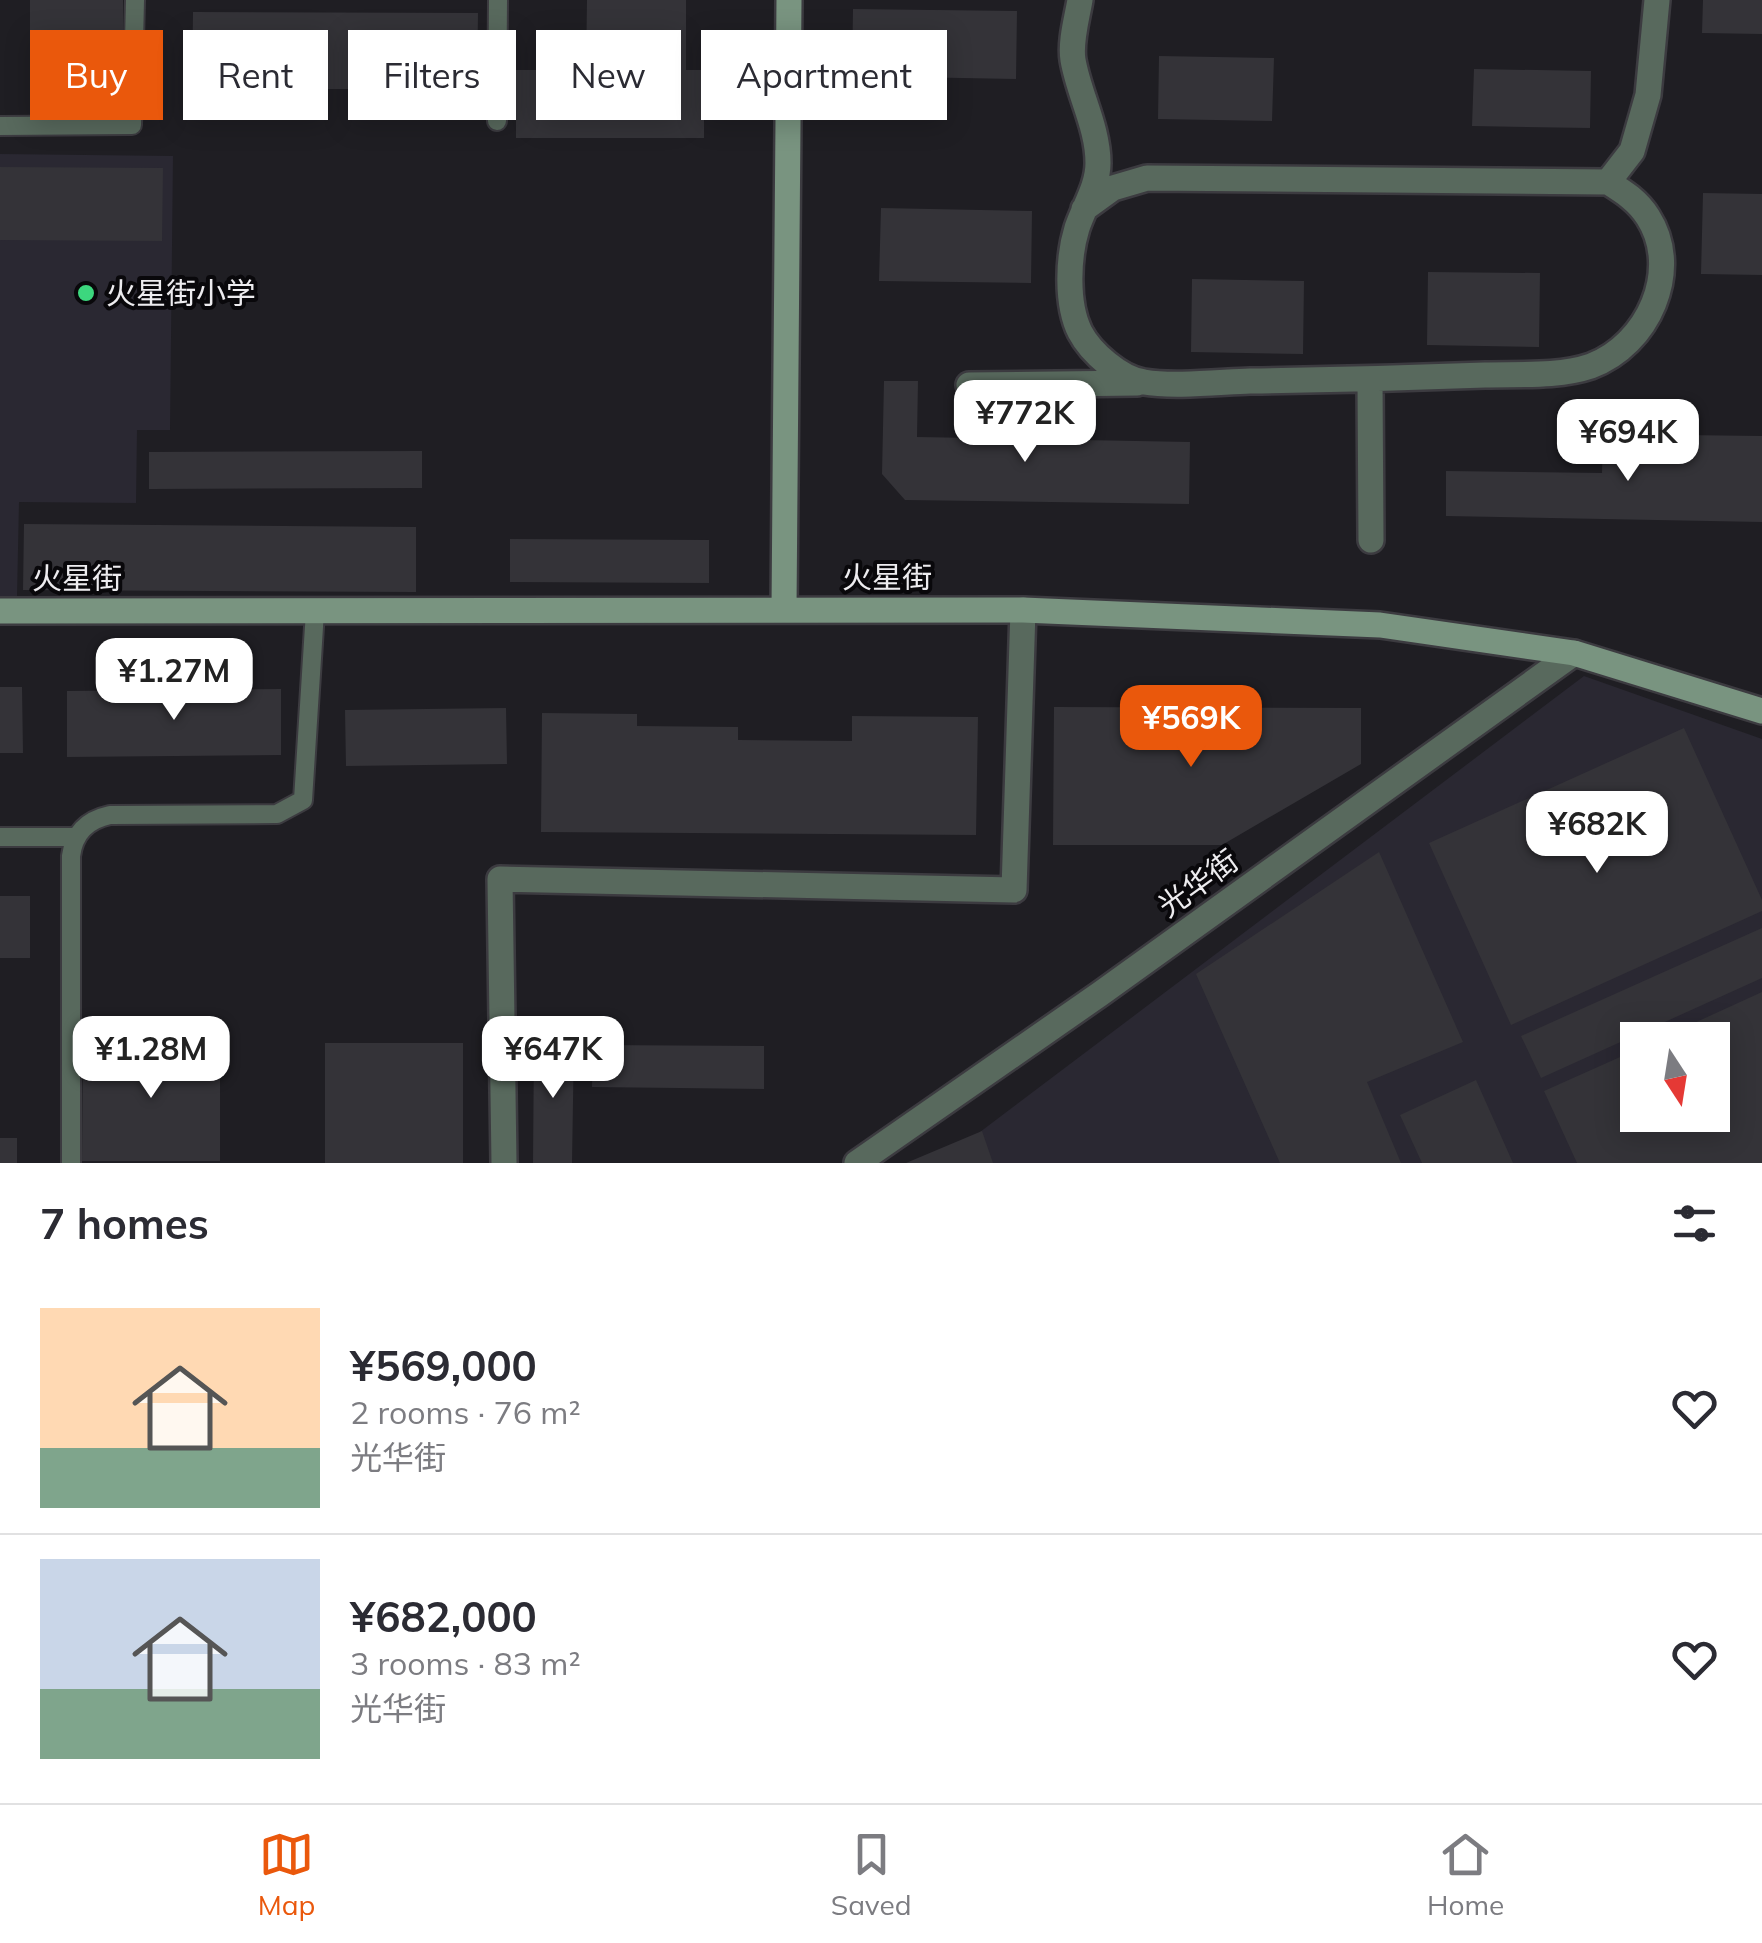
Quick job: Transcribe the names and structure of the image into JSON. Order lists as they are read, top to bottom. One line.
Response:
{"streets":{"street":["火星街","光华街"]},"crossings":[["火星街","光华街"]],"places":["火星街小学"],"north":"bottom","page":{"chip":["Buy","Rent","Filters","New","Apartment"],"price":["¥772K","¥694K","¥1.27M","¥569K","¥682K","¥1.28M","¥647K"],"heading":"7 homes","list":[{"name":"¥569,000","note":"2 rooms · 76 m² · 光华街"},{"name":"¥682,000","note":"3 rooms · 83 m² · 光华街"}],"tabs":["Map","Saved","Home"]}}
